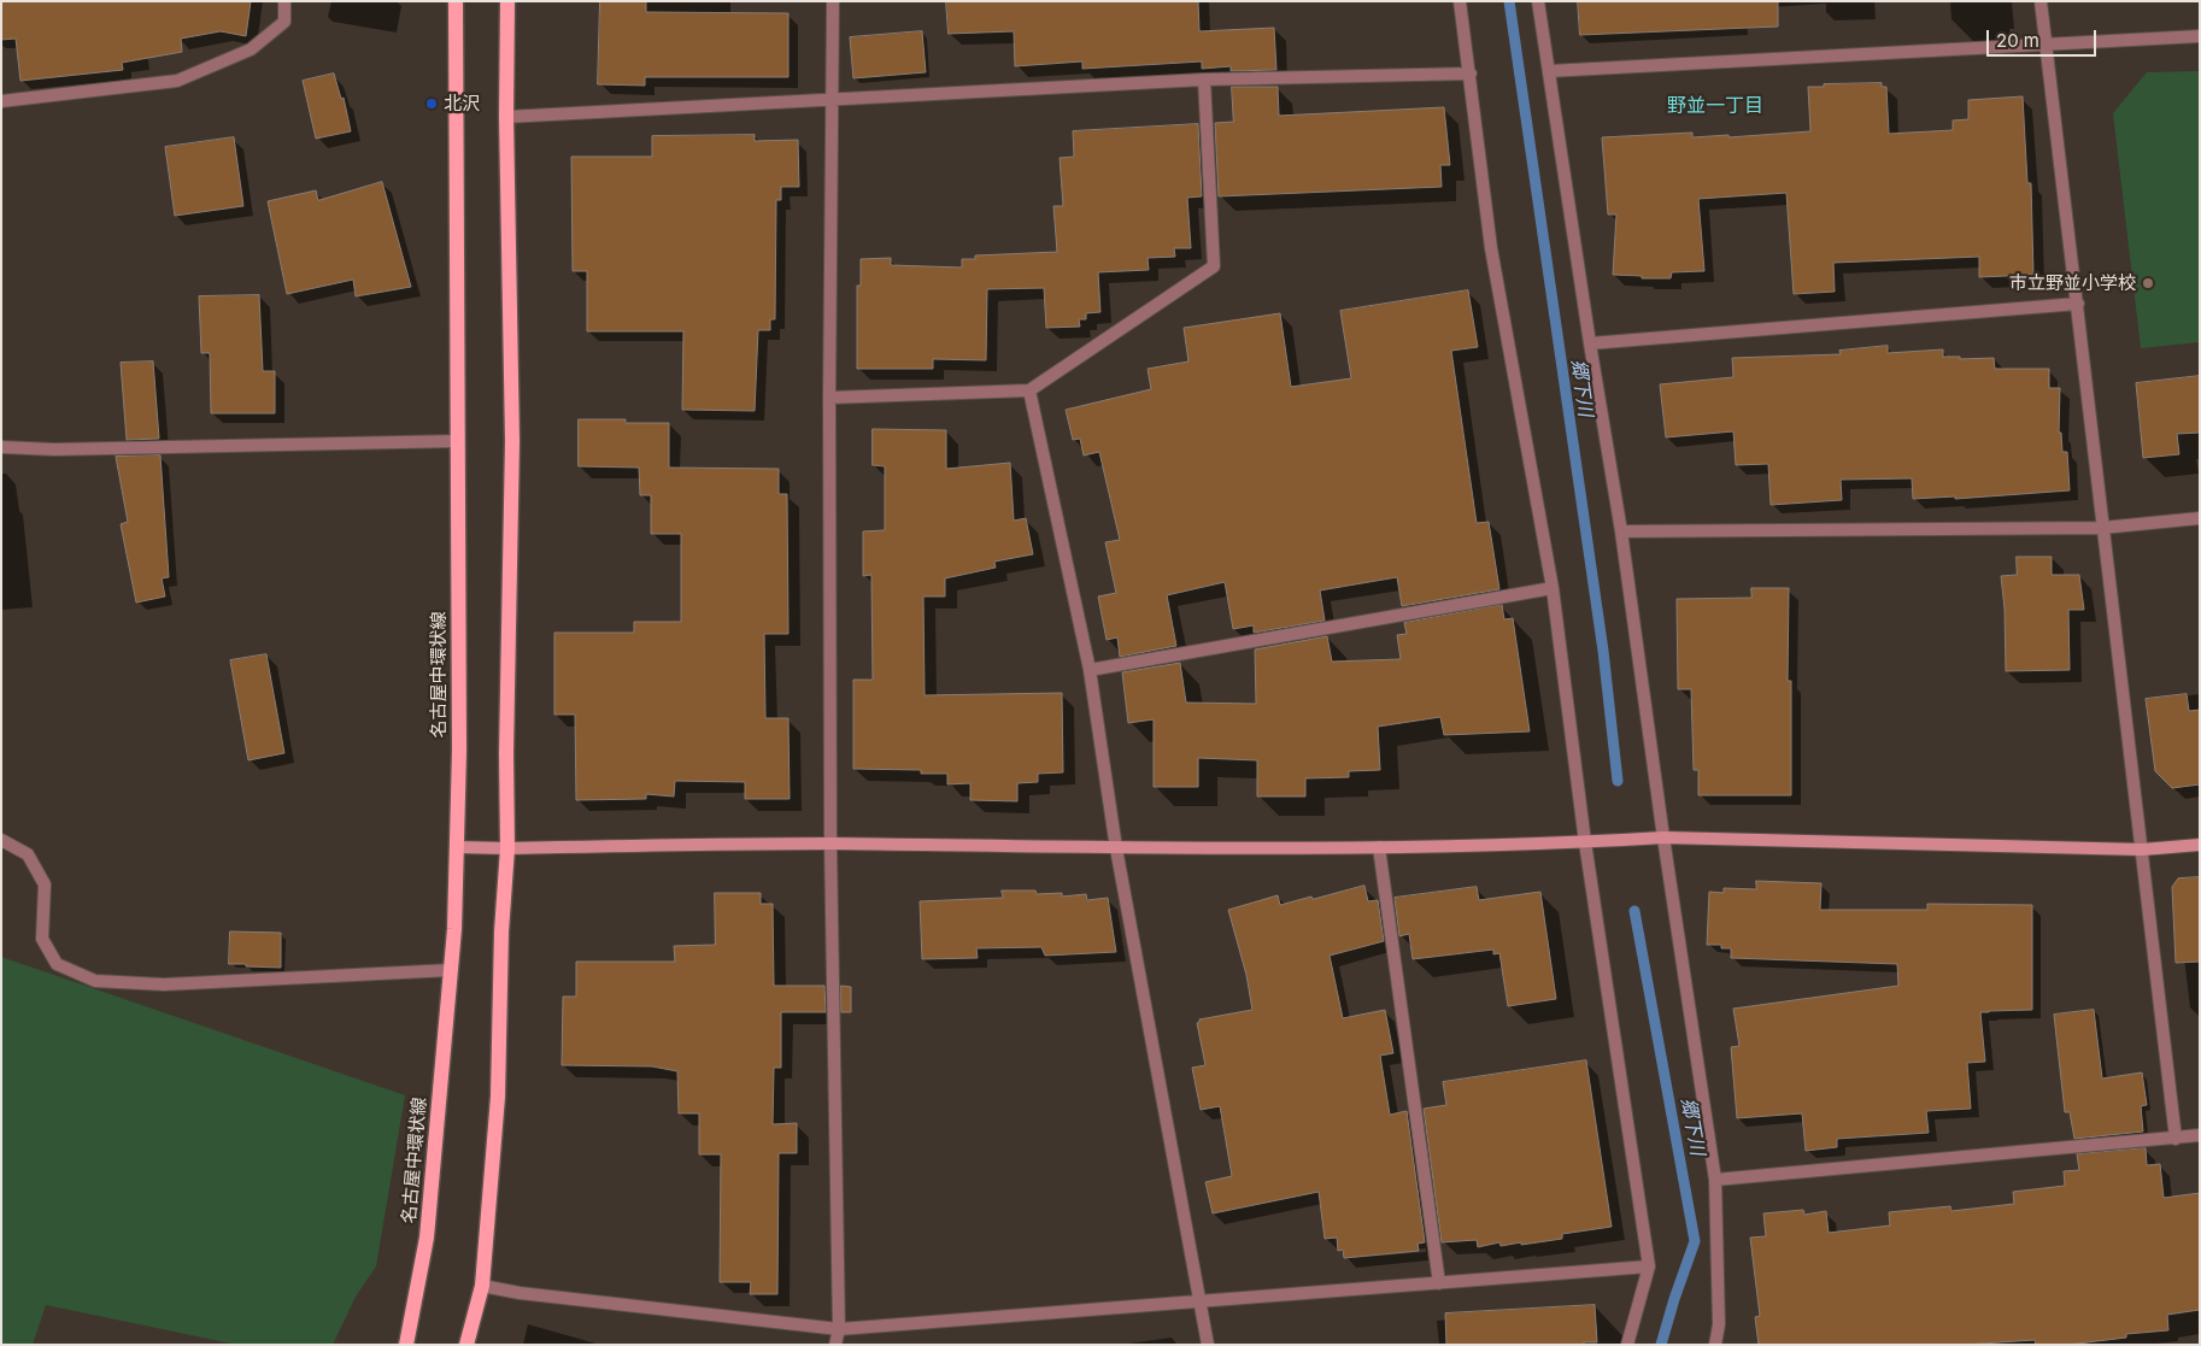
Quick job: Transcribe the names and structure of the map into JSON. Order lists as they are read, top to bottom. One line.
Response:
{"streets":{"main road":["名古屋中環状線"]},"districts":["野並一丁目"],"water":["郷下川"],"places":["北沢","市立野並小学校"],"scale_bar":"20 m"}
